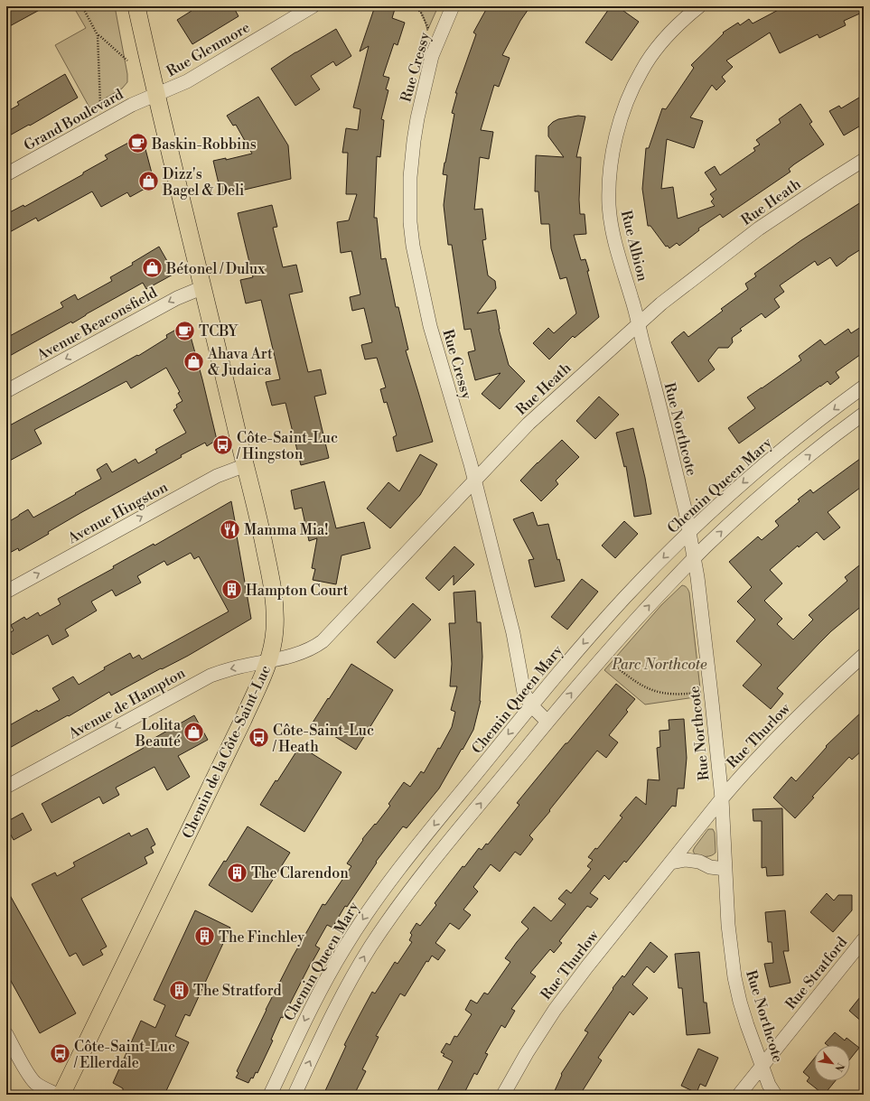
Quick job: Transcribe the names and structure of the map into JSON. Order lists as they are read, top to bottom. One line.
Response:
{"streets":{"main road":["Chemin de la Côte-Saint-Luc"],"street":["Rue Glenmore","Rue Cressy","Grand Boulevard","Rue Heath","Rue Albion","Avenue Beaconsfield","Rue Northcote","Chemin Queen Mary","Avenue Hingston","Avenue de Hampton","Rue Thurlow","Rue Stratford"]},"crossings":[["Rue Glenmore","Grand Boulevard"],["Rue Glenmore","Chemin de la Côte-Saint-Luc"],["Rue Cressy","Rue Heath"],["Rue Cressy","Chemin Queen Mary"],["Grand Boulevard","Chemin de la Côte-Saint-Luc"],["Rue Heath","Rue Albion"],["Rue Heath","Rue Northcote"],["Rue Heath","Avenue de Hampton"],["Rue Heath","Chemin de la Côte-Saint-Luc"],["Rue Albion","Rue Northcote"],["Avenue Beaconsfield","Chemin de la Côte-Saint-Luc"],["Rue Northcote","Chemin Queen Mary"],["Rue Northcote","Rue Thurlow"],["Rue Northcote","Rue Stratford"],["Avenue Hingston","Chemin de la Côte-Saint-Luc"],["Avenue de Hampton","Chemin de la Côte-Saint-Luc"]],"one_way":["Avenue Beaconsfield","Avenue Hingston","Avenue de Hampton"],"parks":["Parc Northcote"],"places":{"cafe":["Baskin-Robbins","TCBY"],"shop":["Dizz's Bagel & Deli","Bétonel / Dulux","Ahava Art & Judaica","Lolita Beauté"],"bus stop":["Côte-Saint-Luc / Hingston","Côte-Saint-Luc / Heath","Côte-Saint-Luc / Ellerdale"],"restaurant":["Mamma Mia!"],"building":["Hampton Court","The Clarendon","The Finchley","The Stratford"]},"north":"bottom right"}
